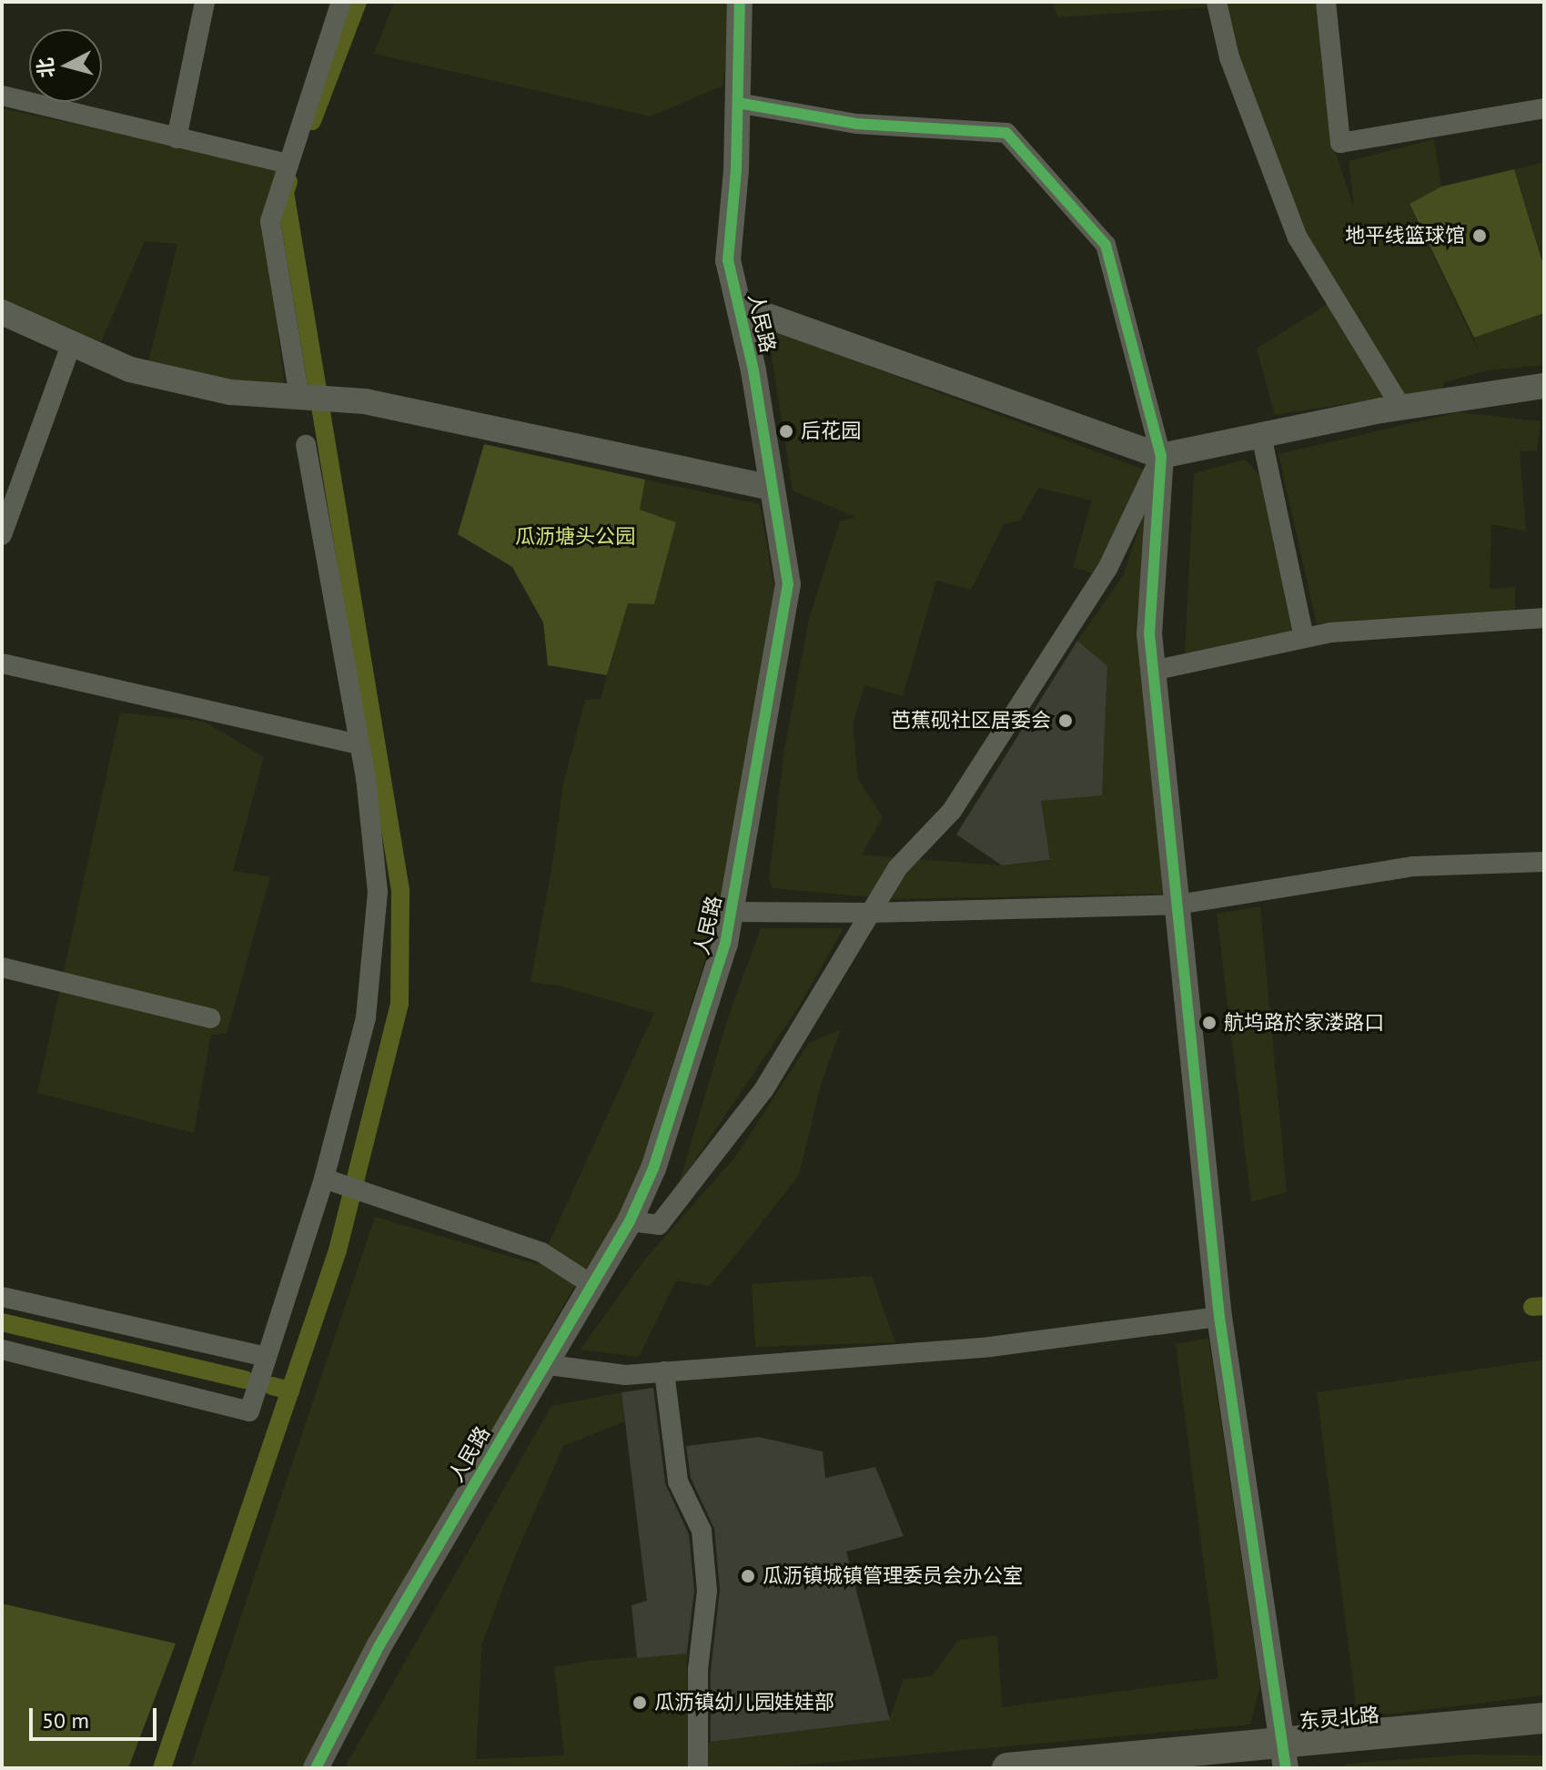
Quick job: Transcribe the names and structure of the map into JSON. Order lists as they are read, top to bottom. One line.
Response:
{"streets":{"main road":["东灵北路"],"street":["人民路"]},"parks":["瓜沥塘头公园"],"places":["地平线篮球馆","后花园","芭蕉砚社区居委会","航坞路於家溇路口","瓜沥镇城镇管理委员会办公室","瓜沥镇幼儿园娃娃部"],"scale_bar":"50 m","north":"left"}
